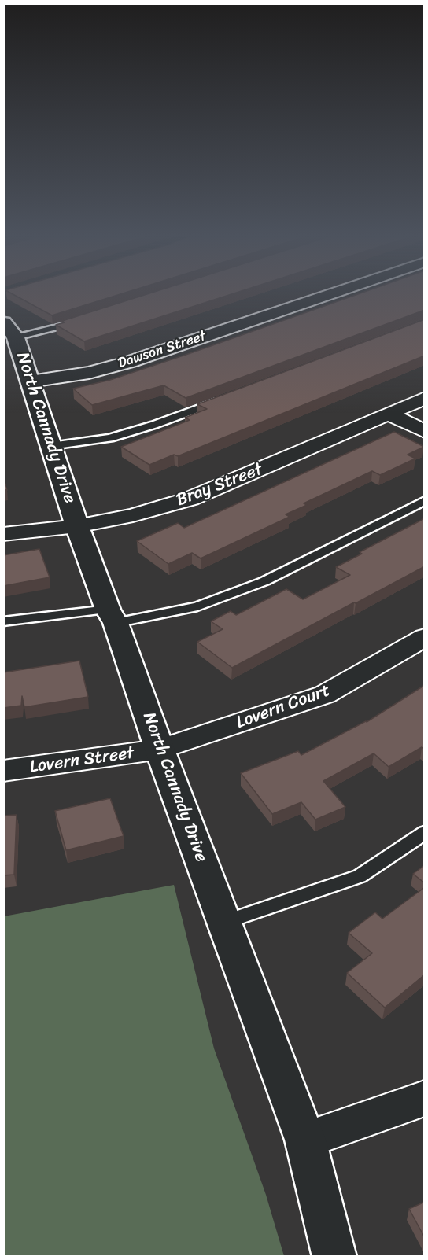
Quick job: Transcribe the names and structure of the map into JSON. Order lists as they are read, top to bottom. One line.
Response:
{"streets":{"street":["Dawson Street","North Cannady Drive","Bray Street","Lovern Court","Lovern Street"]},"crossings":[["Dawson Street","North Cannady Drive"],["North Cannady Drive","Bray Street"],["North Cannady Drive","Lovern Court"],["North Cannady Drive","Lovern Street"],["Lovern Court","Lovern Street"]]}
